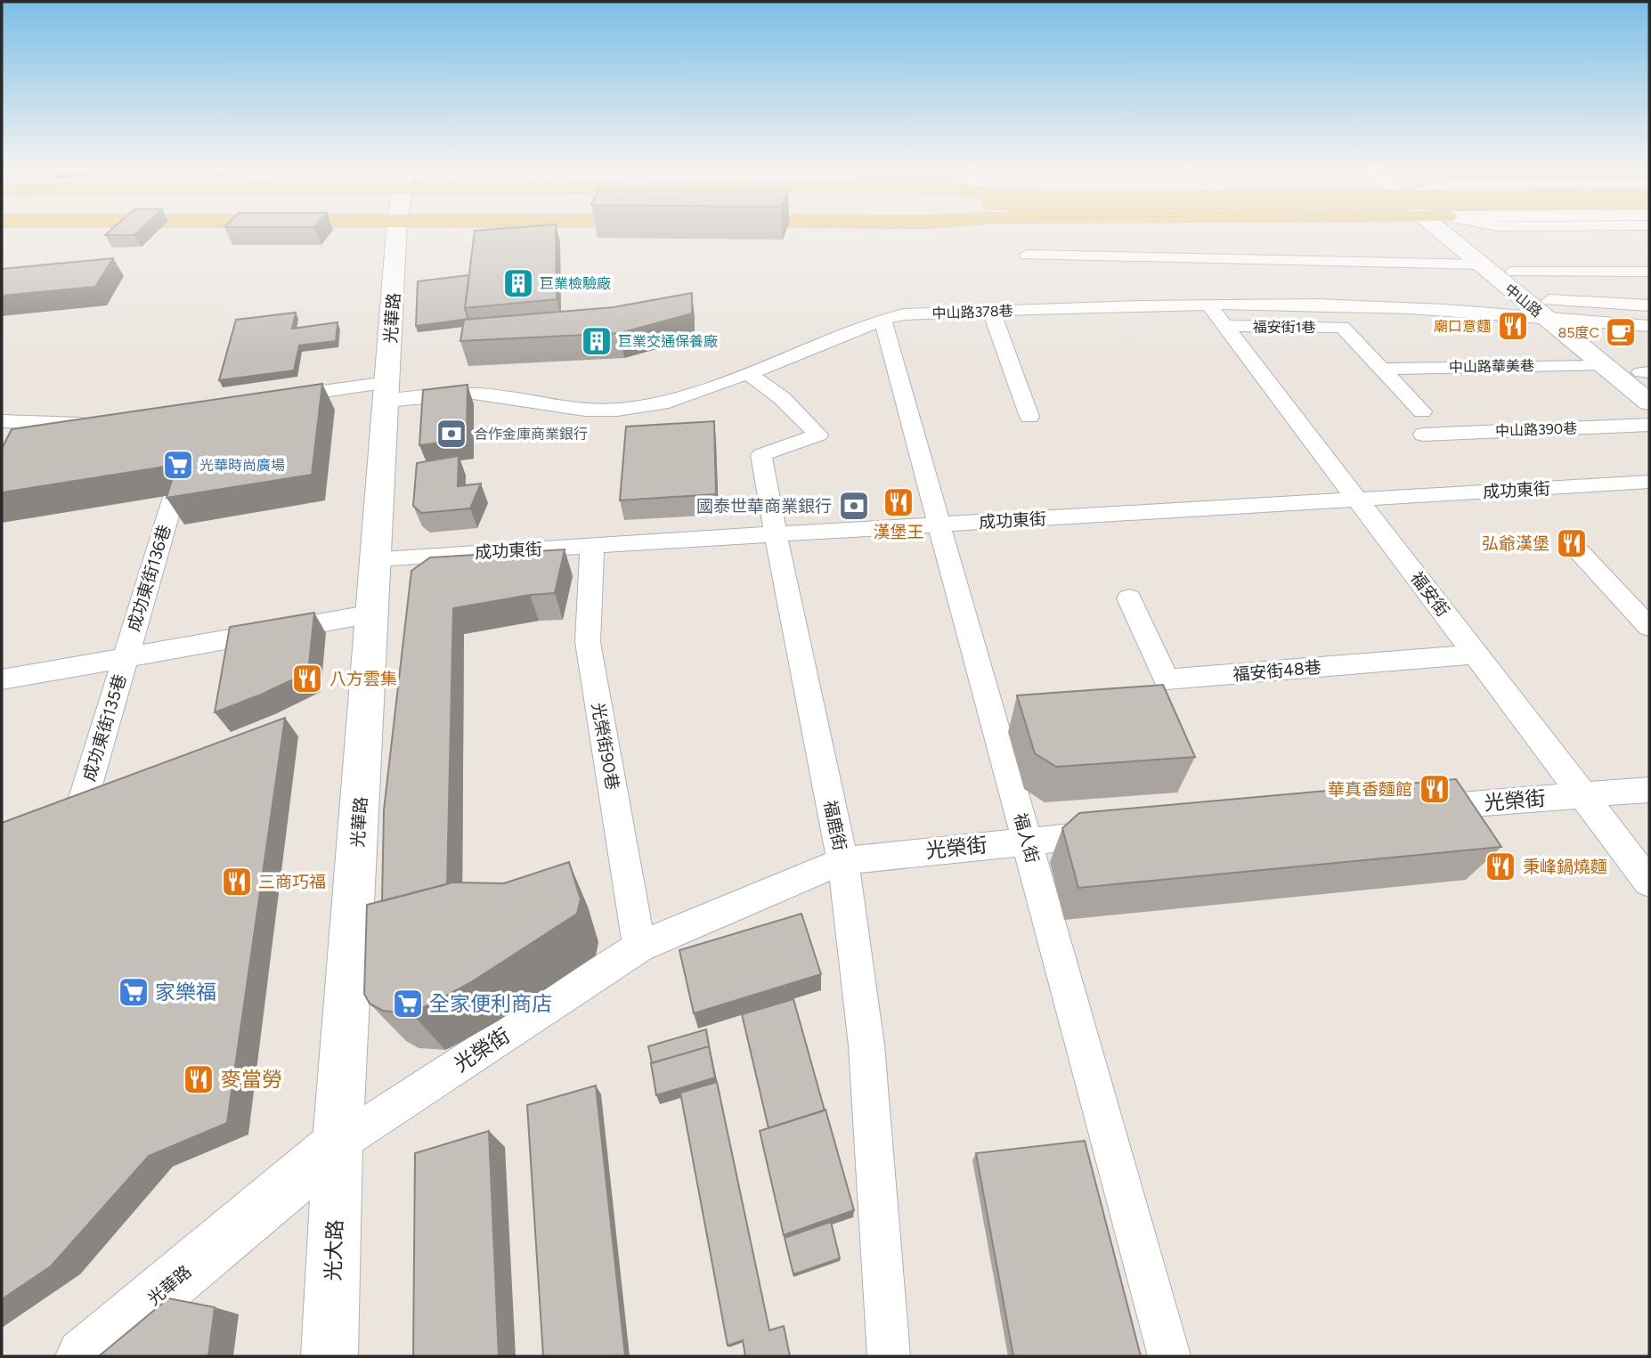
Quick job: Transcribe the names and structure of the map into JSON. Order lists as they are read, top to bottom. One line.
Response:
{"streets":{"street":["中山路","中山路378巷","光華路","福安街1巷","中山路華美巷","中山路390巷","成功東街","成功東街136巷","福安街","福安街48巷","成功東街135巷","光榮街90巷","光榮街","福鹿街","福人街","光大路"]},"crossings":[["中山路","中山路378巷"],["中山路","中山路華美巷"],["中山路378巷","光華路"],["中山路378巷","福安街"],["中山路378巷","福鹿街"],["中山路378巷","福人街"],["光華路","成功東街"],["光華路","光榮街"],["光華路","光大路"],["福安街1巷","中山路華美巷"],["福安街1巷","福安街"],["成功東街","福安街"],["成功東街","光榮街90巷"],["成功東街","福鹿街"],["成功東街","福人街"],["成功東街136巷","成功東街135巷"],["福安街","福安街48巷"],["福安街","光榮街"],["光榮街90巷","光榮街"],["光榮街","福鹿街"],["光榮街","福人街"],["光榮街","光大路"]],"places":{"building":["巨業檢驗廠","巨業交通保養廠"],"restaurant":["廟口意麵","漢堡王","弘爺漢堡","八方雲集","華真香麵館","秉峰鍋燒麵","三商巧福","麥當勞"],"cafe":["85度C"],"bank":["合作金庫商業銀行","國泰世華商業銀行"],"supermarket":["光華時尚廣場","家樂福","全家便利商店"]}}
